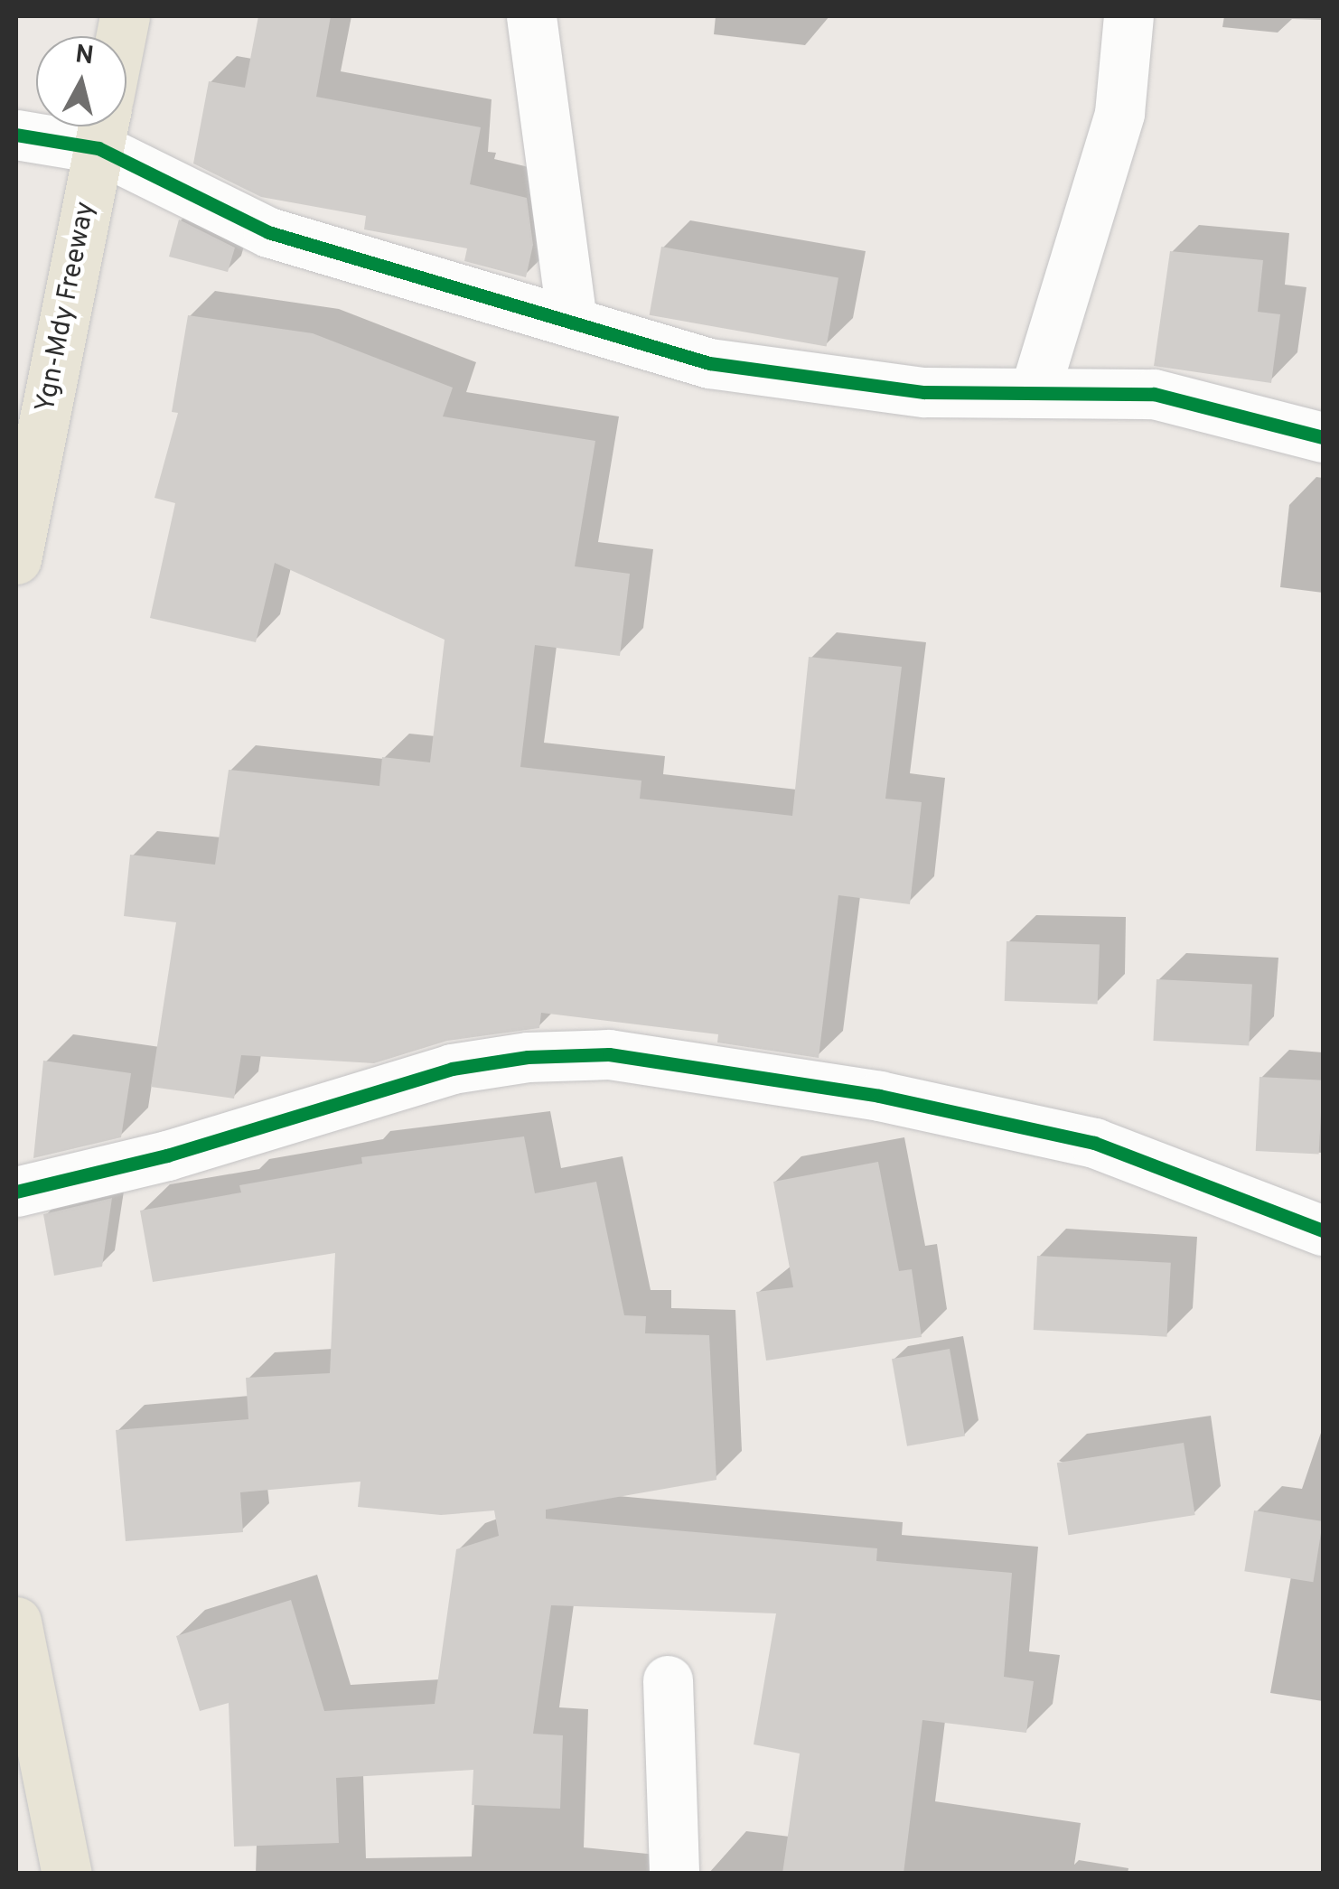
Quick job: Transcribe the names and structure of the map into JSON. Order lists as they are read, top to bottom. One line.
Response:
{"streets":{"main road":["Ygn-Mdy Freeway"]},"north":"top"}
